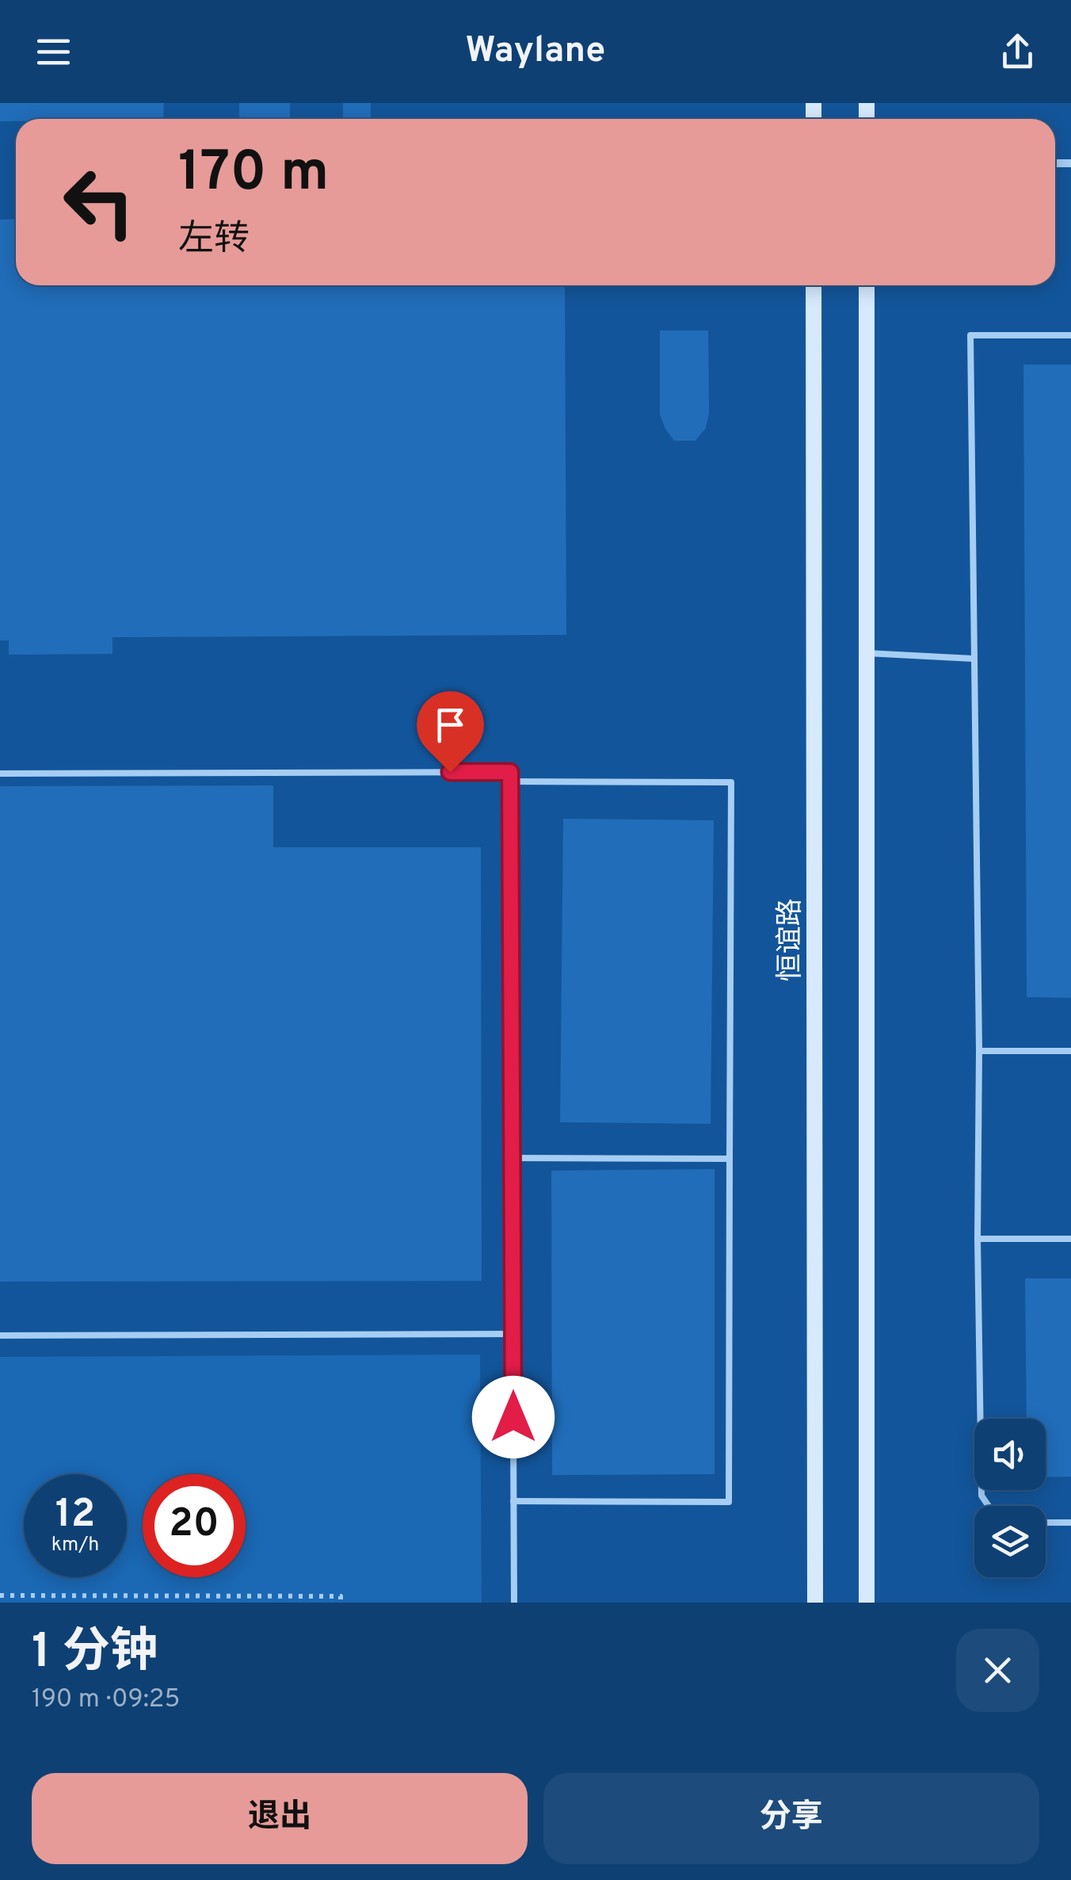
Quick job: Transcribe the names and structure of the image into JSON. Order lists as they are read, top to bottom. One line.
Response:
{"streets":{"main road":["恒谊路"]},"page":{"header":"Waylane","turn":["170 m","左转"],"speed":"12 km/h","limit":"20","heading":["1 分钟","190 m · 09:25"],"buttons":["退出","分享"]}}
